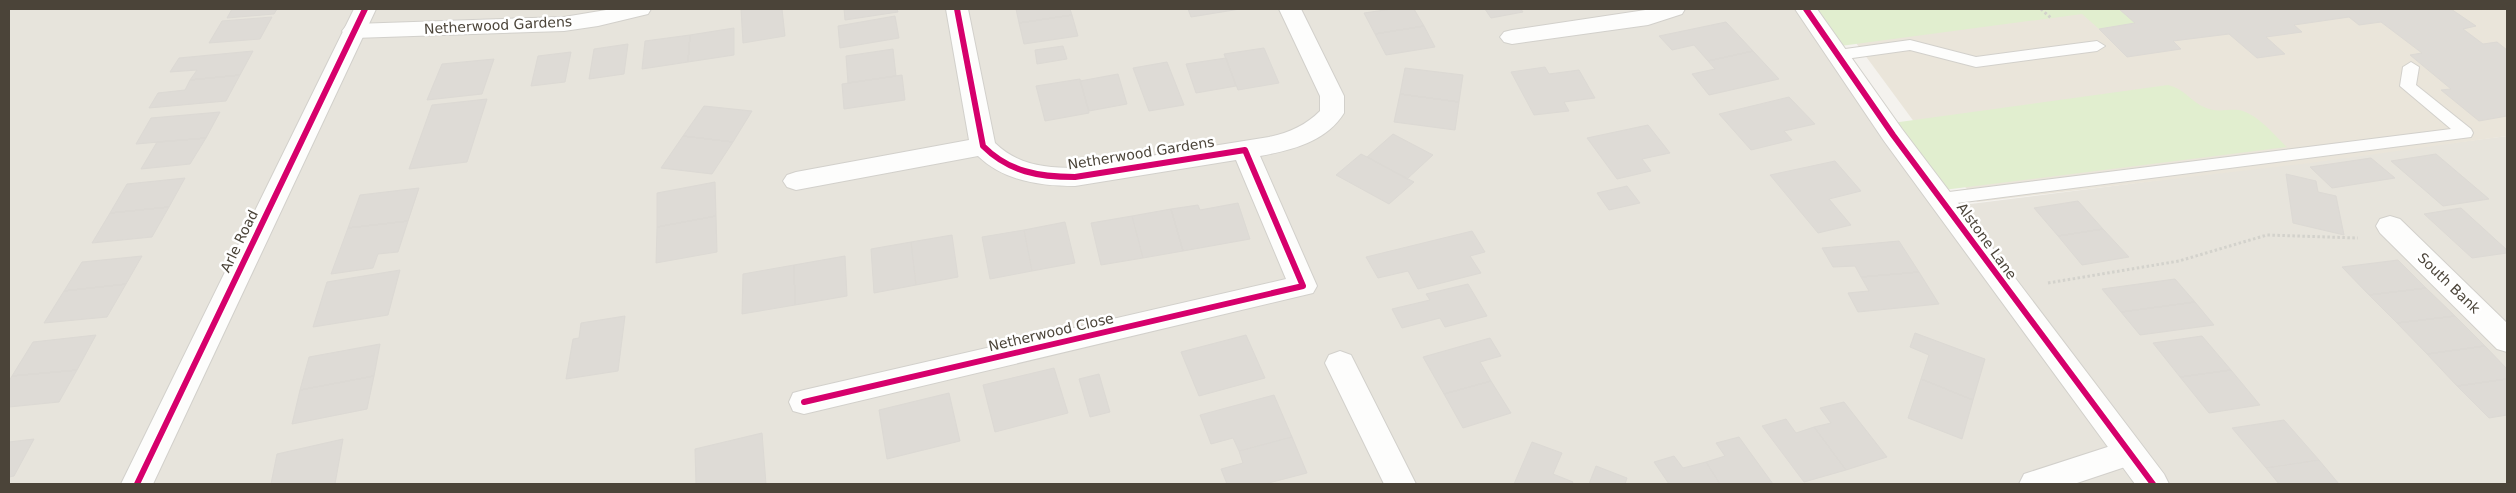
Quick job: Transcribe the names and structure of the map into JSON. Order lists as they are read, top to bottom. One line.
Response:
{"streets":{"street":["Netherwood Gardens","Arle Road","Alstone Lane","South Bank","Netherwood Close"]},"crossings":[["Netherwood Gardens","Arle Road"],["Netherwood Gardens","Netherwood Close"]]}
